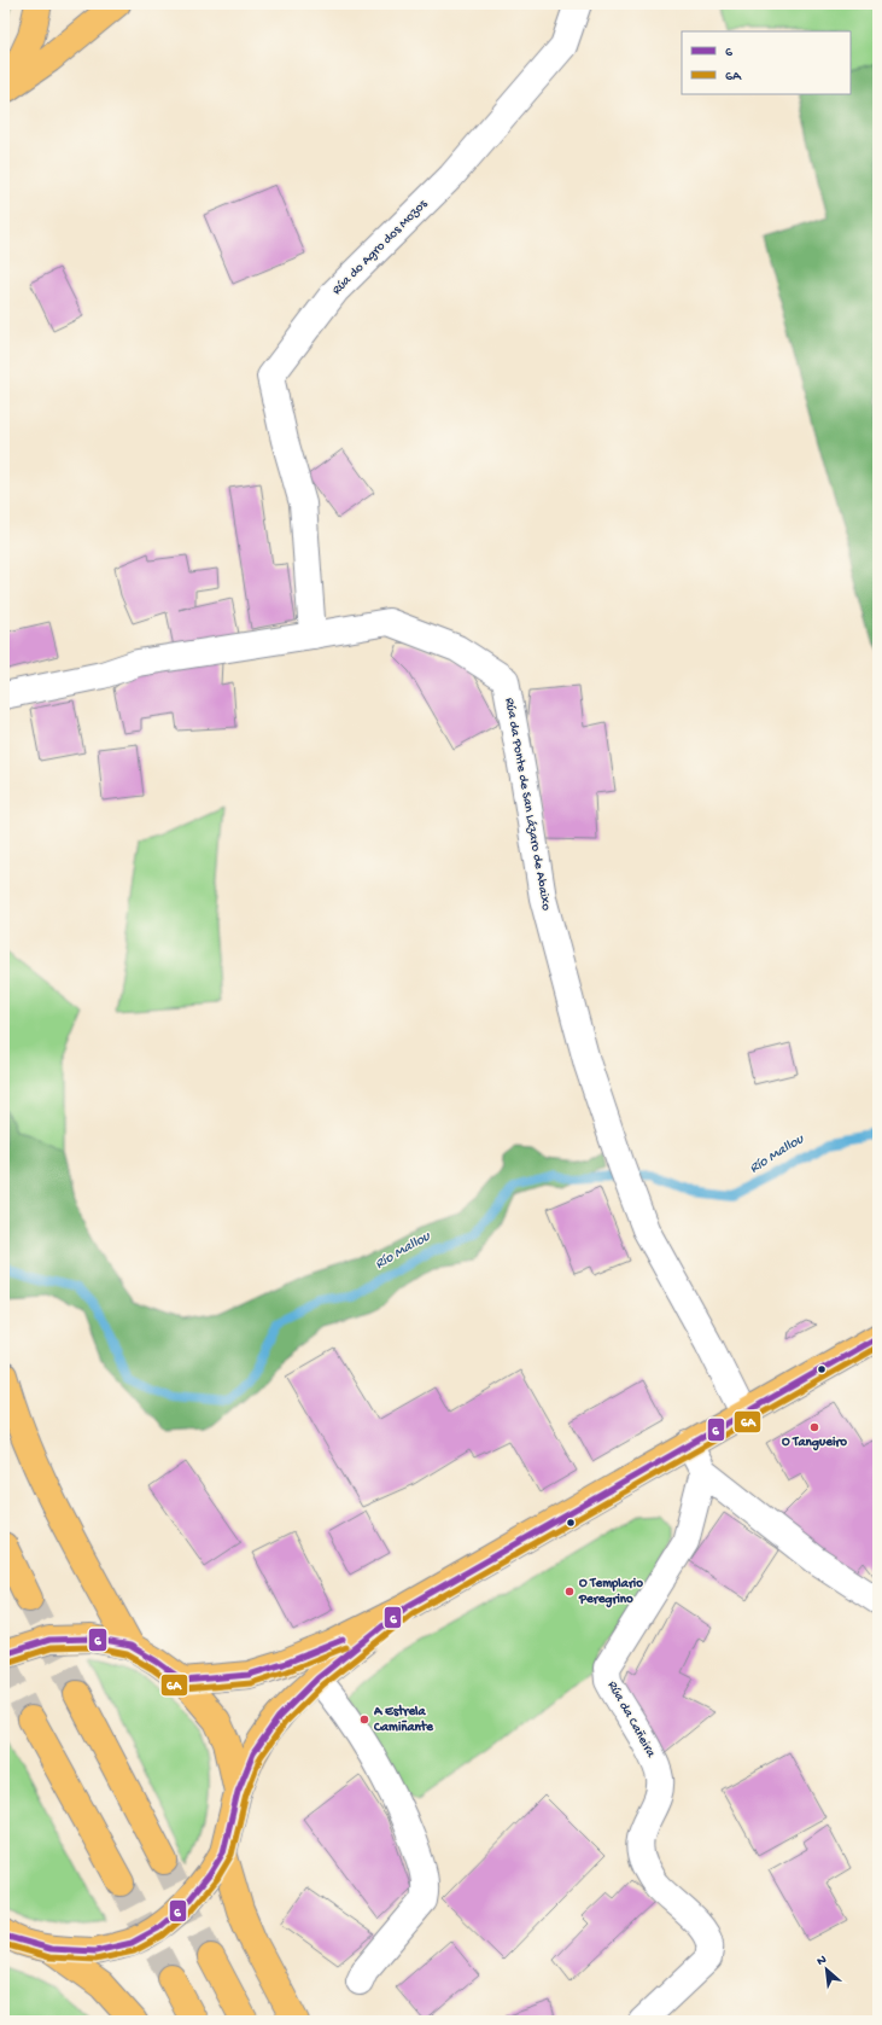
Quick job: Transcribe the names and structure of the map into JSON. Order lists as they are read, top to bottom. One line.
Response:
{"streets":{"street":["Rúa do Agro dos Mozos","Rúa da Ponte de San Lázaro de Abaixo","Rúa da Cañeira"]},"crossings":[["Rúa do Agro dos Mozos","Rúa da Ponte de San Lázaro de Abaixo"]],"water":["Río Mallou"],"places":["O Tangueiro","O Templario Peregrino","A Estrela Camiñante"],"lines":["transit line 6","transit line 6A"],"legend":["6","6A"],"north":"top left"}
